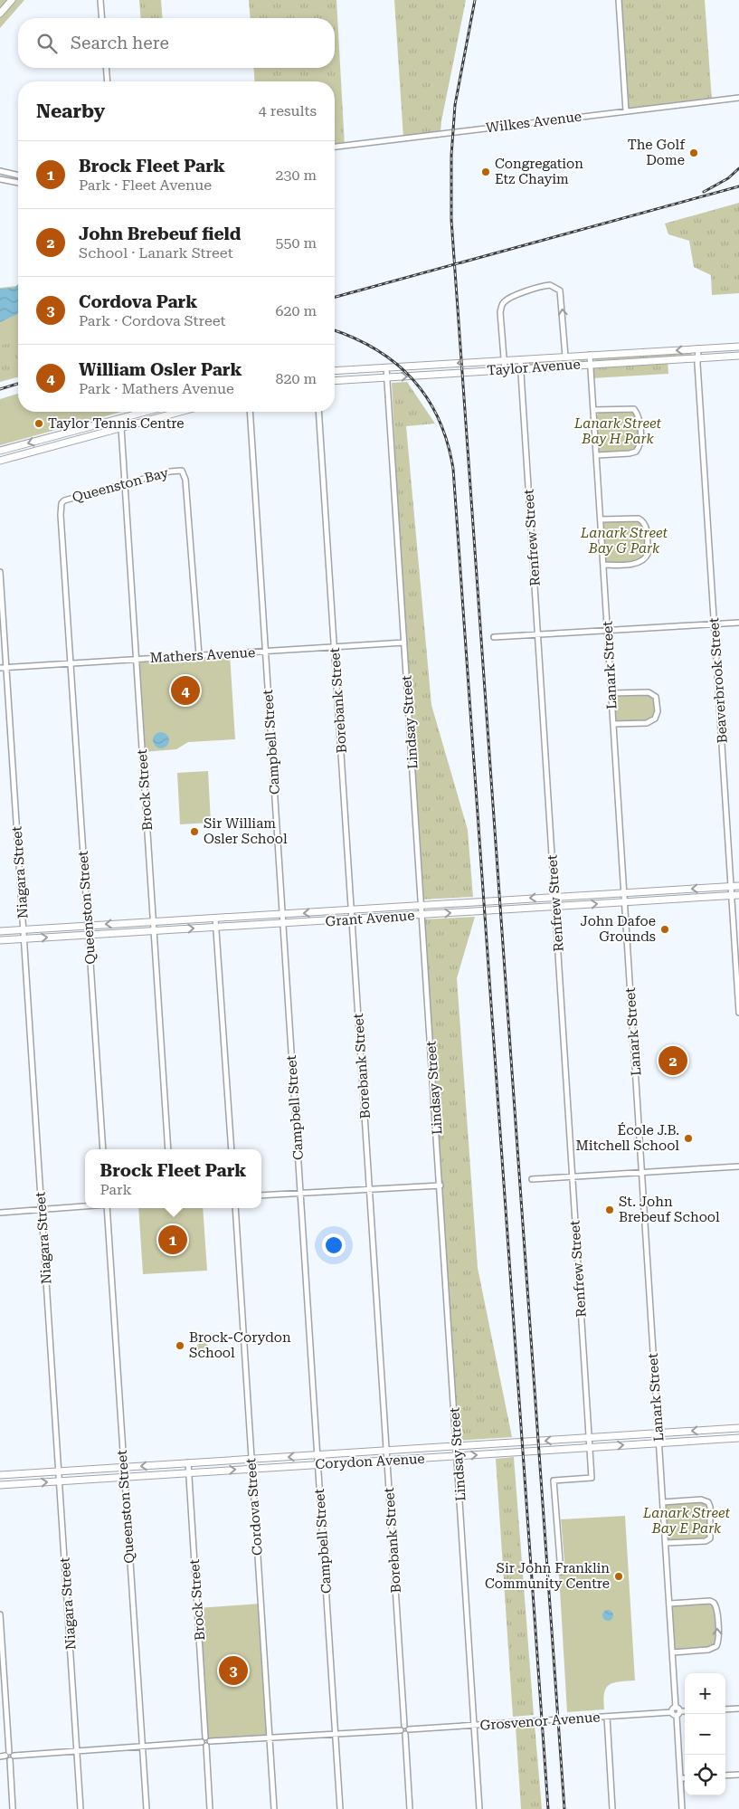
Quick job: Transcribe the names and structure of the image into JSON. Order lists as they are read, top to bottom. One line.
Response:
{"streets":{"main road":["Taylor Avenue","Grant Avenue","Corydon Avenue"],"street":["Wilkes Avenue","Queenston Bay","Renfrew Street","Mathers Avenue","Lanark Street","Beaverbrook Street","Borebank Street","Lindsay Street","Campbell Street","Brock Street","Niagara Street","Queenston Street","Cordova Street","Grosvenor Avenue"]},"crossings":[["Taylor Avenue","Renfrew Street"],["Taylor Avenue","Lanark Street"],["Taylor Avenue","Beaverbrook Street"],["Taylor Avenue","Lindsay Street"],["Queenston Bay","Mathers Avenue"],["Queenston Bay","Brock Street"],["Queenston Bay","Queenston Street"],["Renfrew Street","Grant Avenue"],["Renfrew Street","Corydon Avenue"],["Mathers Avenue","Borebank Street"],["Mathers Avenue","Lindsay Street"],["Mathers Avenue","Campbell Street"],["Mathers Avenue","Brock Street"],["Mathers Avenue","Niagara Street"],["Mathers Avenue","Queenston Street"],["Lanark Street","Grant Avenue"],["Lanark Street","Corydon Avenue"],["Beaverbrook Street","Grant Avenue"],["Borebank Street","Grant Avenue"],["Borebank Street","Corydon Avenue"],["Lindsay Street","Grant Avenue"],["Lindsay Street","Corydon Avenue"],["Lindsay Street","Grosvenor Avenue"],["Campbell Street","Grant Avenue"],["Campbell Street","Corydon Avenue"],["Brock Street","Grant Avenue"],["Brock Street","Corydon Avenue"],["Niagara Street","Grant Avenue"],["Niagara Street","Corydon Avenue"],["Queenston Street","Grant Avenue"],["Queenston Street","Corydon Avenue"],["Corydon Avenue","Cordova Street"]],"parks":["Lanark Street Bay H Park","Lanark Street Bay G Park","Lanark Street Bay E Park"],"places":["The Golf Dome","Congregation Etz Chayim","Taylor Tennis Centre","Sir William Osler School","John Dafoe Grounds","École J.B. Mitchell School","St. John Brebeuf School","Brock-Corydon School","Sir John Franklin Community Centre"],"page":{"search":"Search here","heading":["Nearby","4 results"],"list":[{"mark":"1","name":"Brock Fleet Park","note":"Park · Fleet Avenue","value":"230 m"},{"mark":"2","name":"John Brebeuf field","note":"School · Lanark Street","value":"550 m"},{"mark":"3","name":"Cordova Park","note":"Park · Cordova Street","value":"620 m"},{"mark":"4","name":"William Osler Park","note":"Park · Mathers Avenue","value":"820 m"}],"pins":["4","2","1","3"],"popup":["Brock Fleet Park","Park"],"map_buttons":["+","−"]}}
